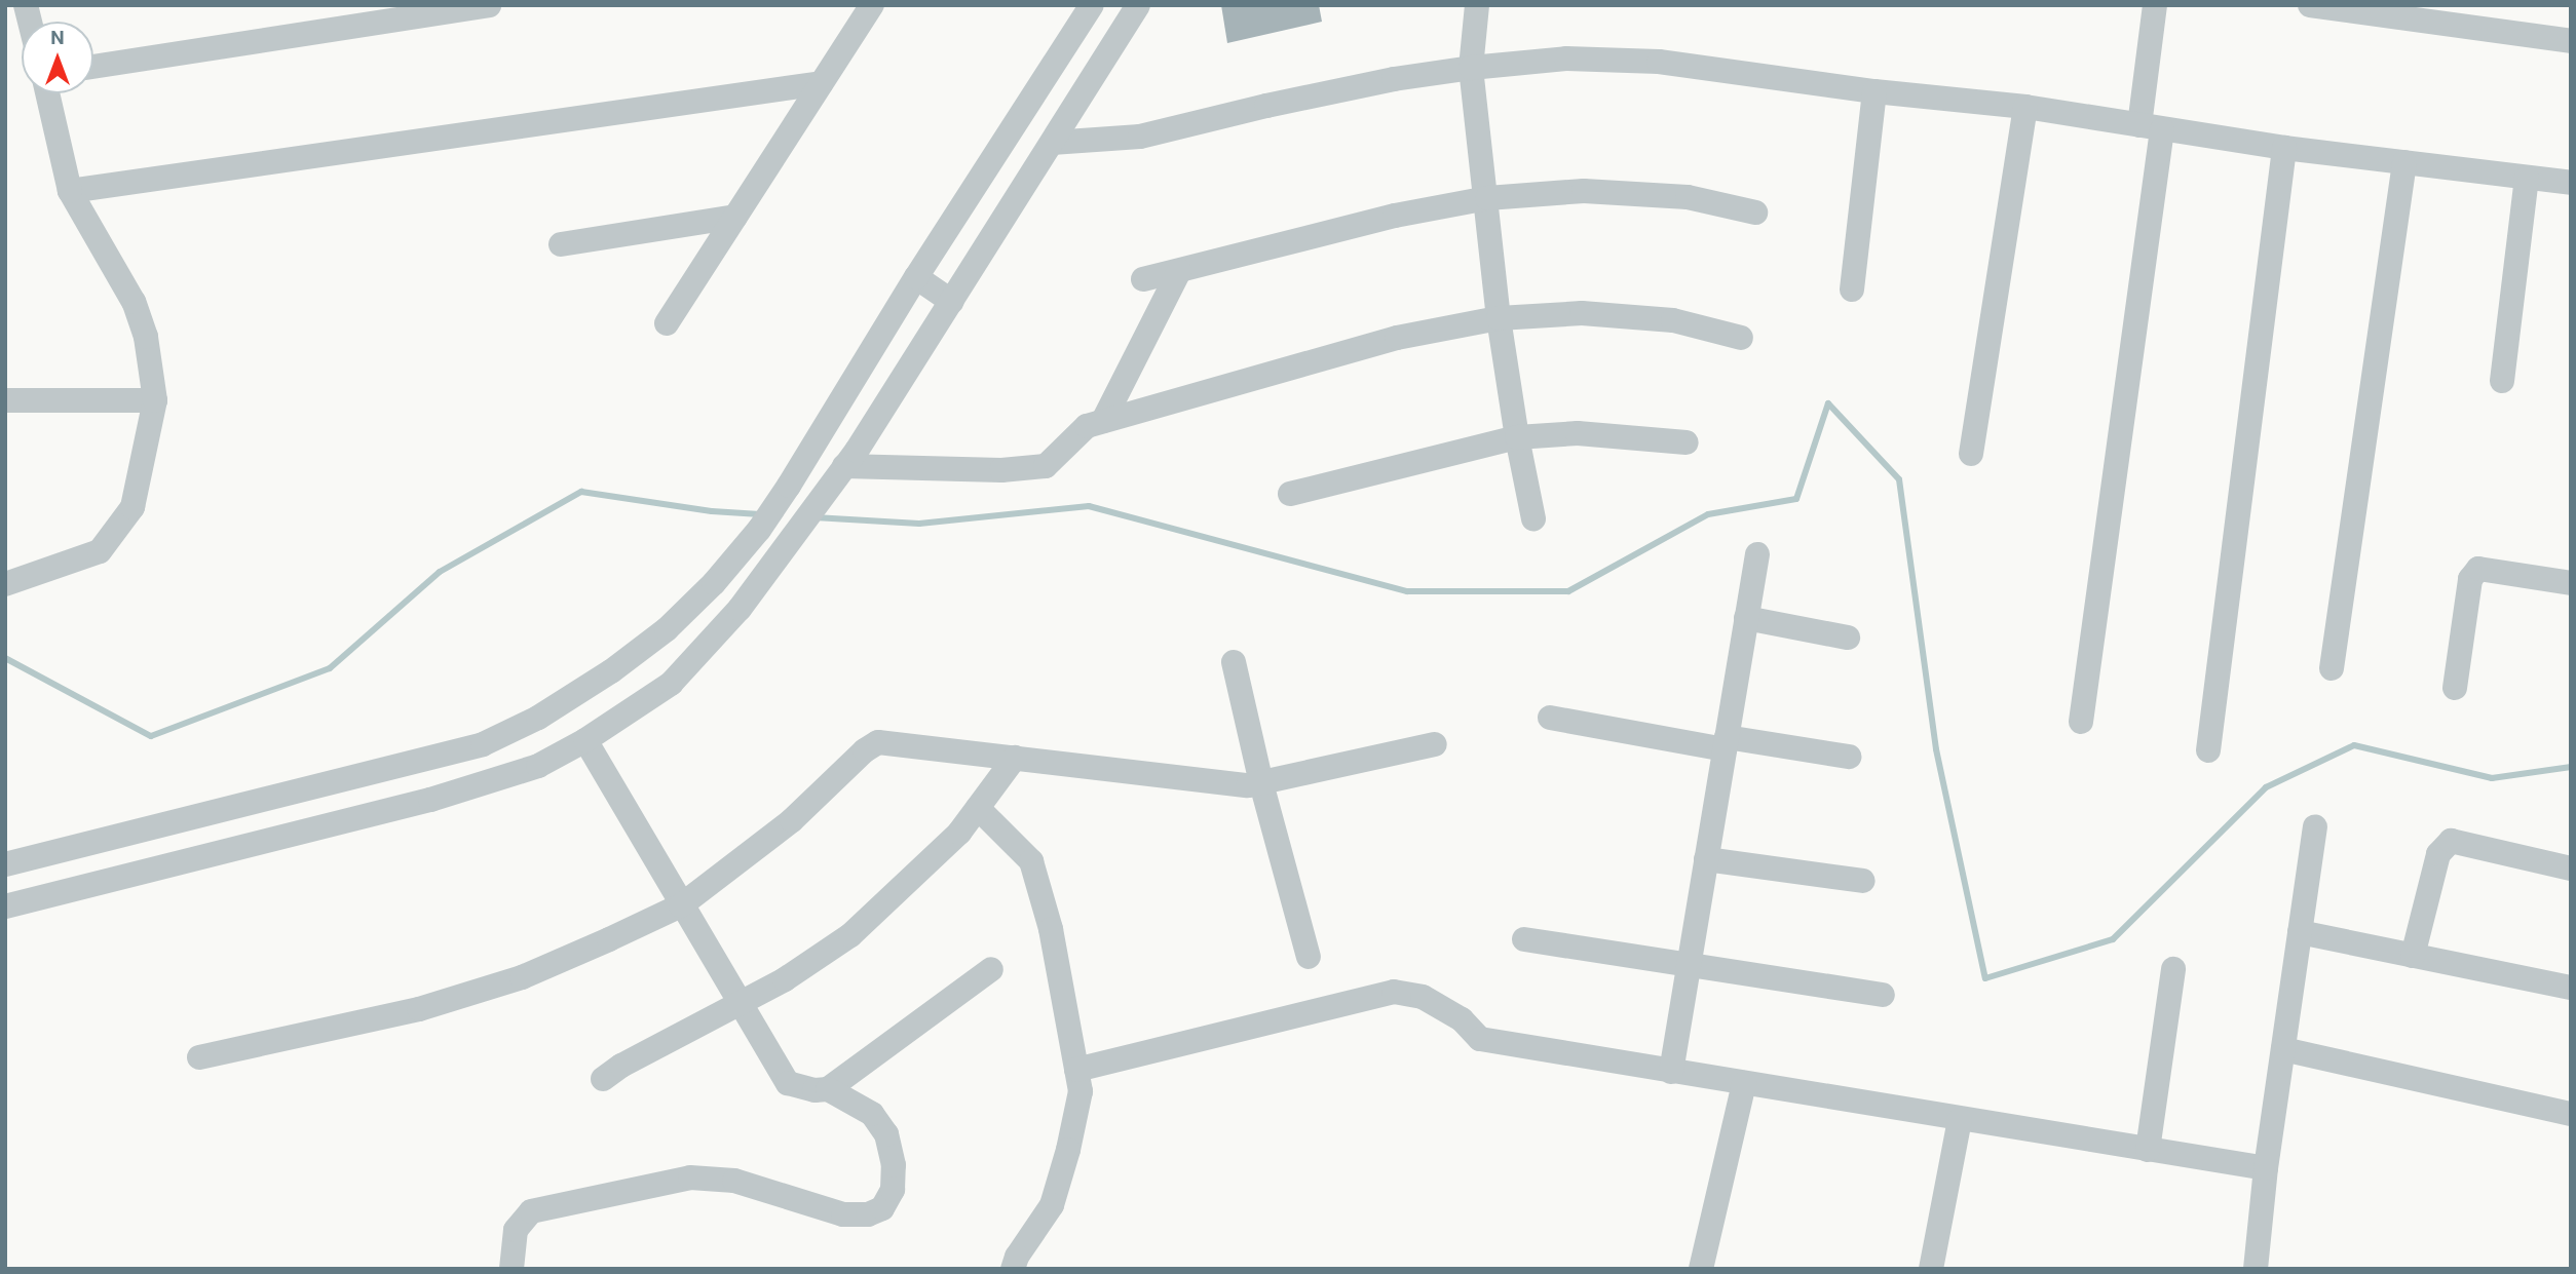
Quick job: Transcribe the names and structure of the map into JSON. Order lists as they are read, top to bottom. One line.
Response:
{"north":"top"}
